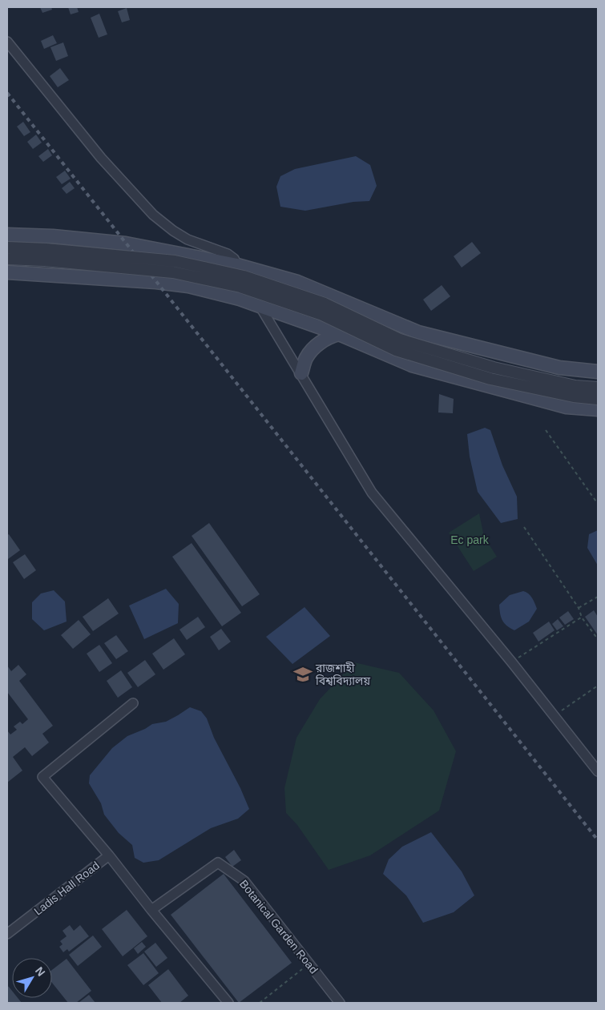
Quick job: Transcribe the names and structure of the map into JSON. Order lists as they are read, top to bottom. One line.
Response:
{"streets":{"street":["Ladis Hall Road","Botanical Garden Road"]},"crossings":[["Ladis Hall Road","Botanical Garden Road"]],"parks":["Ec park"],"places":{"school or university":["রাজশাহী বিশ্ববিদ্যালয়"]},"north":"top right"}
